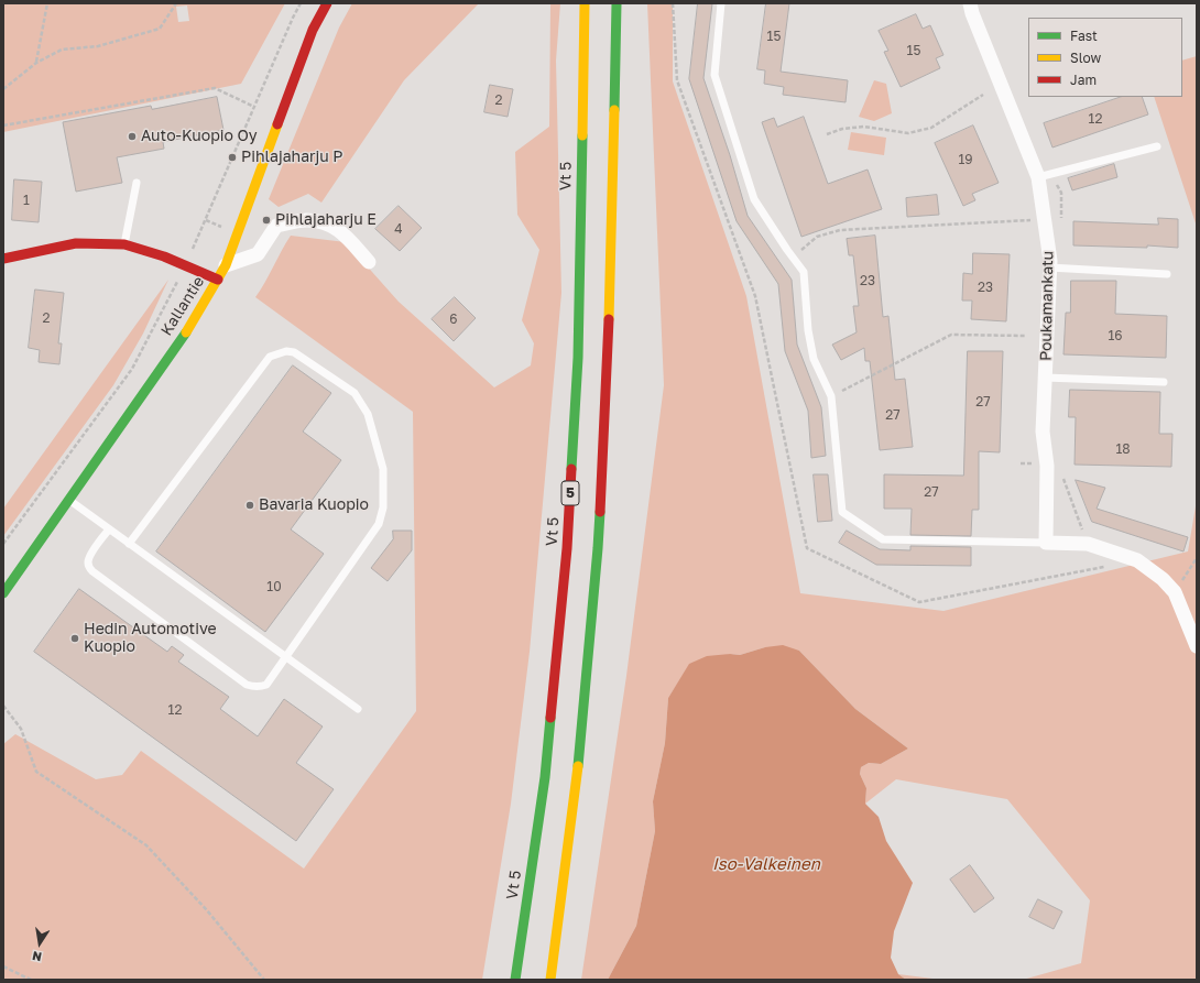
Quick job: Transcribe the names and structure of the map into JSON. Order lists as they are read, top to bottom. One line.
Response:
{"streets":{"main road":["Vt 5","Kallantie","5"],"street":["Poukamankatu"]},"water":["Iso-Valkeinen"],"places":["Auto-Kuopio Oy","Pihlajaharju P","Pihlajaharju E","Bavaria Kuopio","Hedin Automotive Kuopio"],"house_numbers":["15","15","2","12","19","1","4","23","23","2","6","16","27","27","18","27","10","12"],"legend":["Fast","Slow","Jam"],"north":"bottom"}
